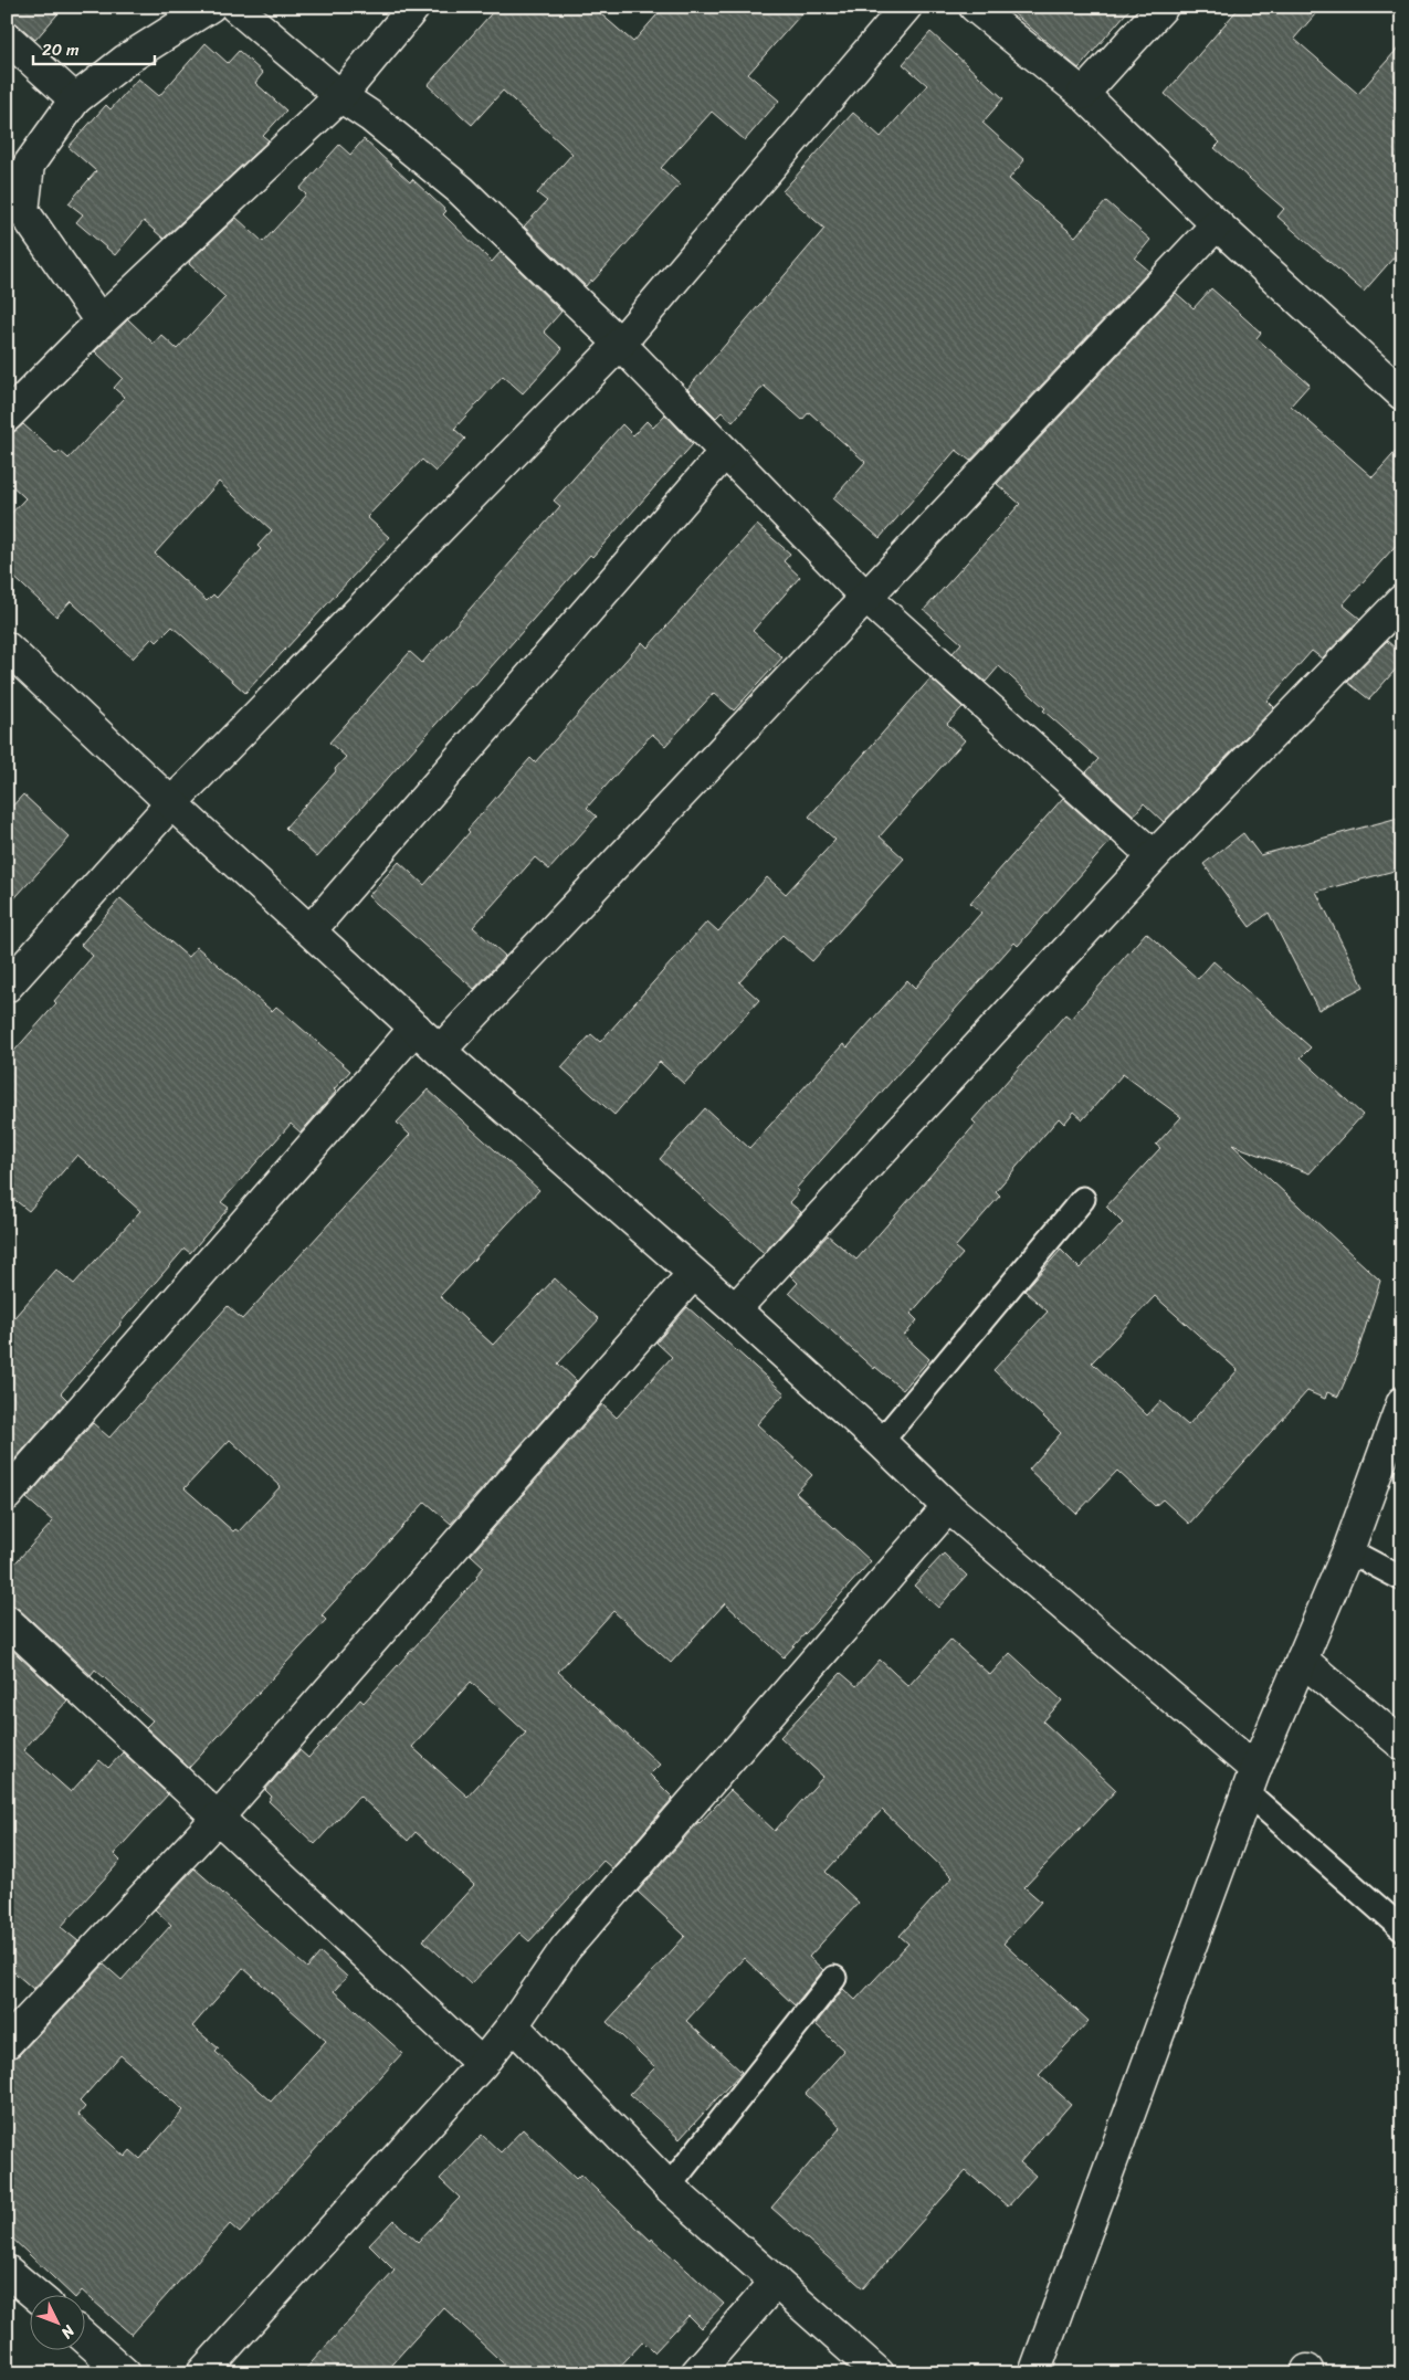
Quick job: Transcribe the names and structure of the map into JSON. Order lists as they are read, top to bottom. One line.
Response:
{"scale_bar":"20 m","north":"bottom right"}
